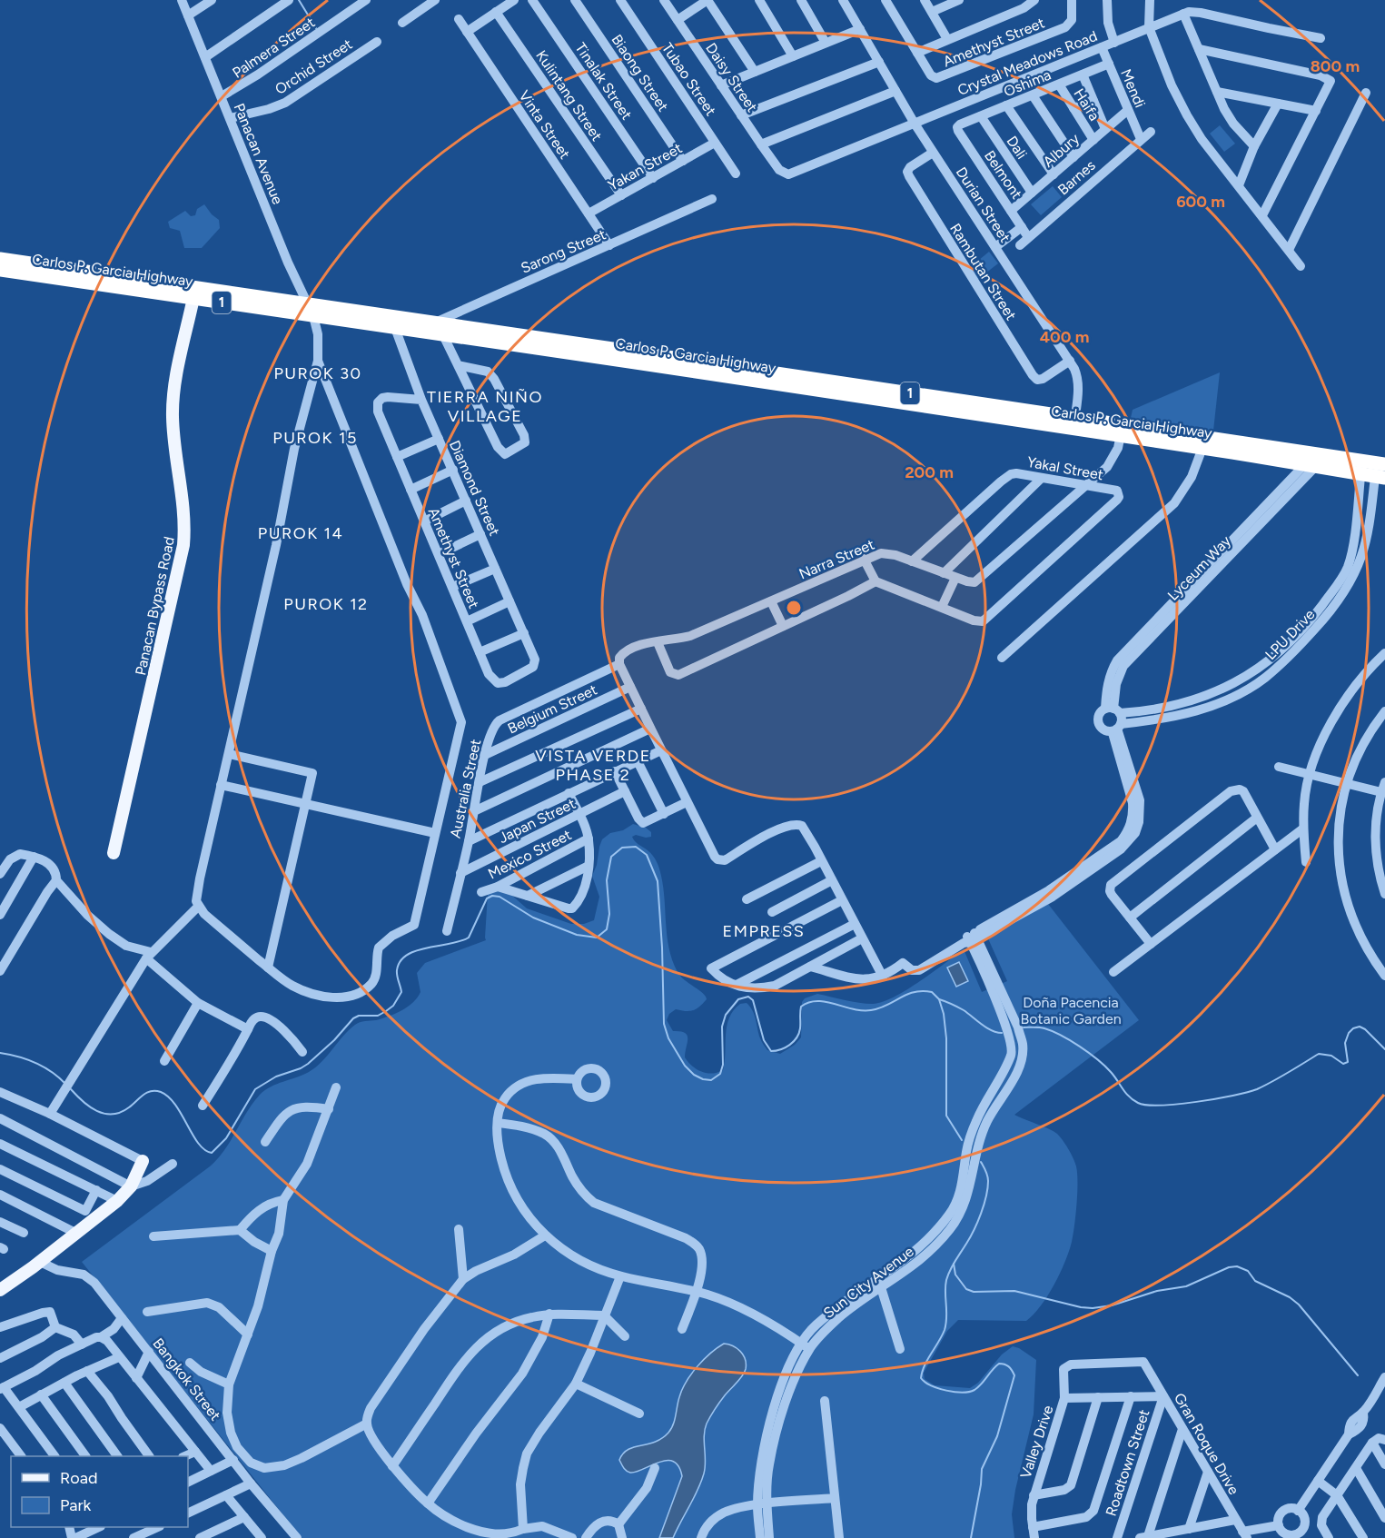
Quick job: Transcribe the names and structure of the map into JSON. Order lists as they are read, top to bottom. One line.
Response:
{"streets":{"highway":["Carlos P. Garcia Highway","1"],"main road":["Panacan Bypass Road"],"street":["Amethyst Street","Palmera Street","Crystal Meadows Road","Orchid Street","Biaong Street","Daisy Street","Tubao Street","Tinalak Street","Oshima","Mendi","Kulintang Street","Haifa","Vinta Street","Dali","Albury","Panacan Avenue","Yakan Street","Belmont","Barnes","Durian Street","Sarong Street","Rambutan Street","Yakal Street","Diamond Street","Narra Street","Lyceum Way","LPU Drive","Belgium Street","Australia Street","Japan Street","Mexico Street","Sun City Avenue","Bangkok Street","Valley Drive","Gran Roque Drive","Roadtown Street"]},"crossings":[["Amethyst Street","Diamond Street"],["Palmera Street","Panacan Avenue"],["Crystal Meadows Road","Daisy Street"],["Crystal Meadows Road","Mendi"],["Crystal Meadows Road","Durian Street"],["Orchid Street","Panacan Avenue"],["Biaong Street","Yakan Street"],["Tubao Street","Yakan Street"],["Tinalak Street","Yakan Street"],["Oshima","Mendi"],["Oshima","Haifa"],["Oshima","Dali"],["Oshima","Belmont"],["Mendi","Albury"],["Mendi","Barnes"],["Kulintang Street","Yakan Street"],["Haifa","Albury"],["Vinta Street","Yakan Street"],["Vinta Street","Sarong Street"],["Dali","Albury"],["Albury","Belmont"],["Panacan Avenue","Carlos P. Garcia Highway"],["Belmont","Barnes"],["Durian Street","Carlos P. Garcia Highway"],["Durian Street","Rambutan Street"],["Sarong Street","Carlos P. Garcia Highway"],["Carlos P. Garcia Highway","Diamond Street"],["Carlos P. Garcia Highway","Narra Street"],["Carlos P. Garcia Highway","Lyceum Way"],["Carlos P. Garcia Highway","Panacan Bypass Road"],["Carlos P. Garcia Highway","LPU Drive"],["Yakal Street","Narra Street"],["Narra Street","Australia Street"],["Lyceum Way","LPU Drive"],["Lyceum Way","Sun City Avenue"],["Belgium Street","Australia Street"],["Australia Street","Japan Street"],["Valley Drive","Gran Roque Drive"],["Gran Roque Drive","Roadtown Street"]],"districts":["PUROK 30","TIERRA NIÑO VILLAGE","PUROK 15","PUROK 14","PUROK 12","VISTA VERDE PHASE 2","EMPRESS"],"parks":["Doña Pacencia Botanic Garden"],"legend":["Road","Park"],"rings":["800 m","600 m","400 m","200 m"]}
